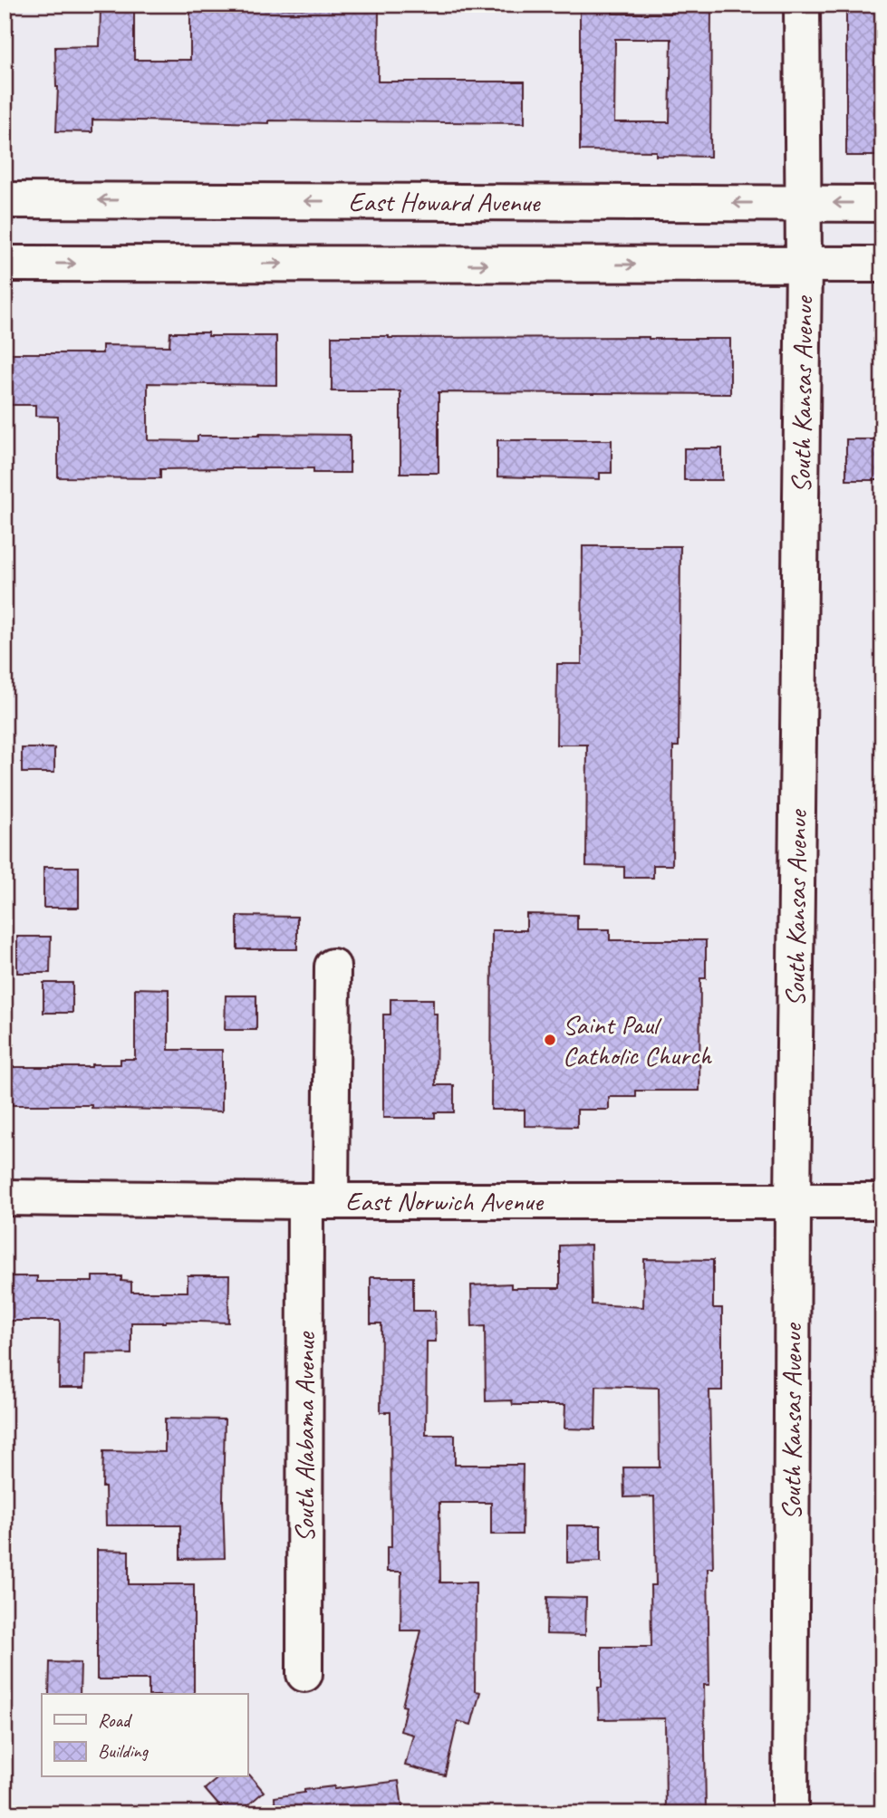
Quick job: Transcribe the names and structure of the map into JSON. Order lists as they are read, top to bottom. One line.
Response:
{"streets":{"street":["East Howard Avenue","South Kansas Avenue","East Norwich Avenue","South Alabama Avenue"]},"crossings":[["East Howard Avenue","South Kansas Avenue"],["South Kansas Avenue","East Norwich Avenue"],["East Norwich Avenue","South Alabama Avenue"]],"places":["Saint Paul Catholic Church"],"legend":["Road","Building"]}
